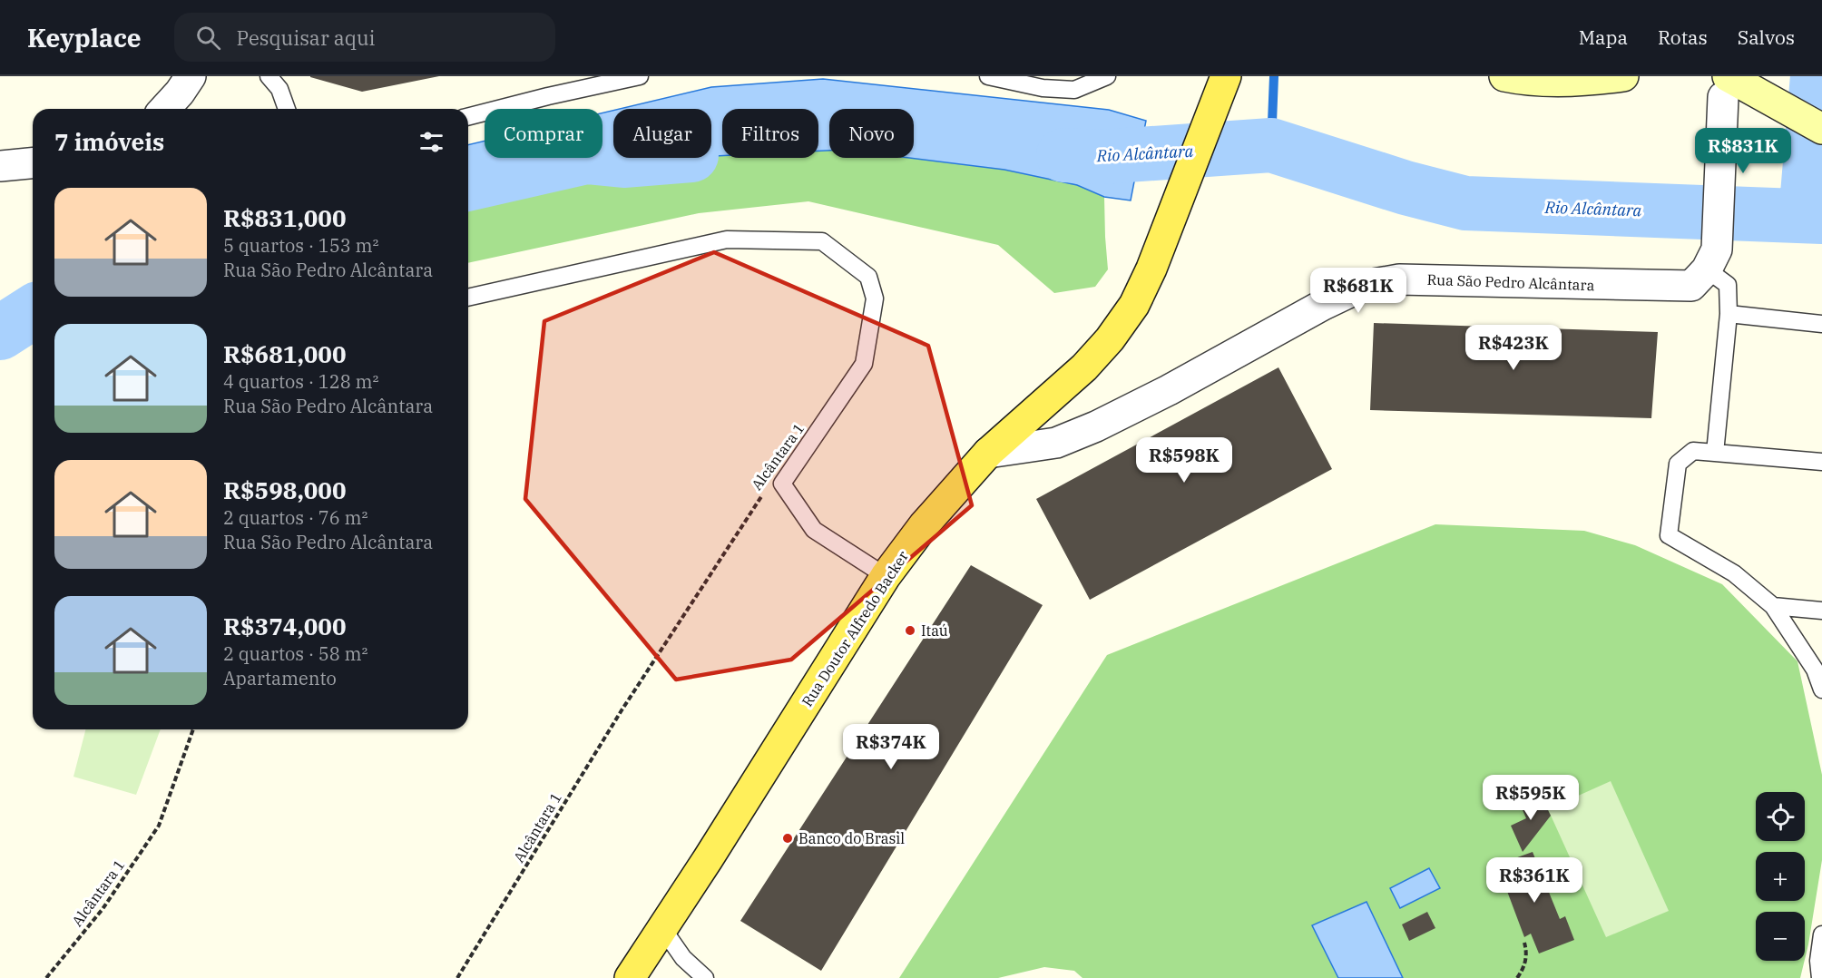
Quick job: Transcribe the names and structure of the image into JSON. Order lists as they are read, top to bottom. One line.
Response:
{"streets":{"main road":["Rua Doutor Alfredo Backer"],"street":["Rua São Pedro Alcântara"],"path":["Alcântara 1"]},"crossings":[["Rua São Pedro Alcântara","Rua Doutor Alfredo Backer"]],"water":["Rio Alcântara"],"places":["Itaú","Banco do Brasil"],"page":{"header":"Keyplace","search":"Pesquisar aqui","nav":["Mapa","Rotas","Salvos"],"chip":["Comprar","Alugar","Filtros","Novo"],"heading":"7 imóveis","price":["R$831K","R$681K","R$423K","R$598K","R$374K","R$595K","R$361K"],"list":[{"name":"R$831,000","note":"5 quartos · 153 m² · Rua São Pedro Alcântara"},{"name":"R$681,000","note":"4 quartos · 128 m² · Rua São Pedro Alcântara"},{"name":"R$598,000","note":"2 quartos · 76 m² · Rua São Pedro Alcântara"},{"name":"R$374,000","note":"2 quartos · 58 m² · Apartamento"}],"map_buttons":["+","−"]}}
